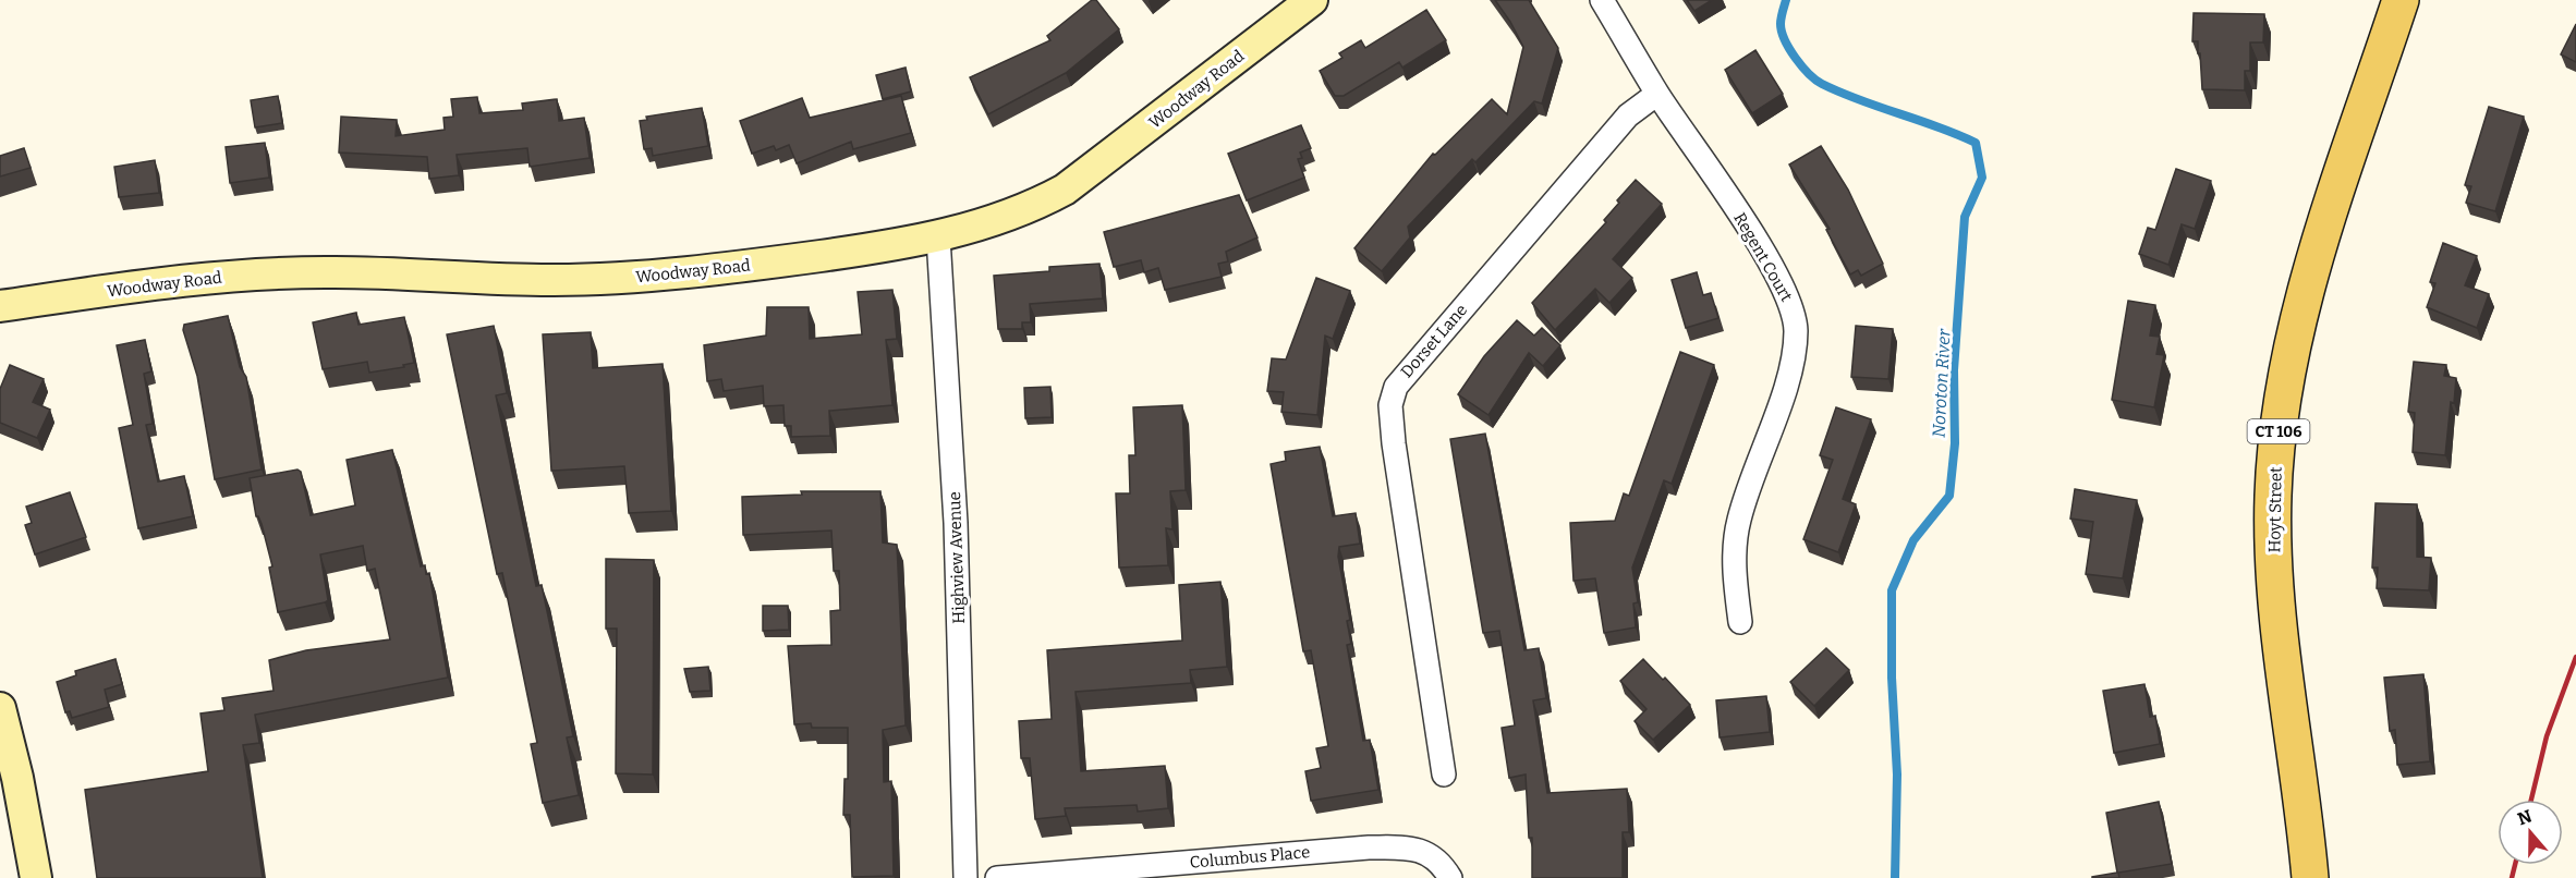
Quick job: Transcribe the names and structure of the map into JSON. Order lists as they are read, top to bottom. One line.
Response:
{"streets":{"main road":["CT 106","Hoyt Street"],"street":["Woodway Road","Regent Court","Dorset Lane","Highview Avenue","Columbus Place"]},"crossings":[["Woodway Road","Highview Avenue"],["Regent Court","Dorset Lane"]],"water":["Noroton River"],"north":"top"}
